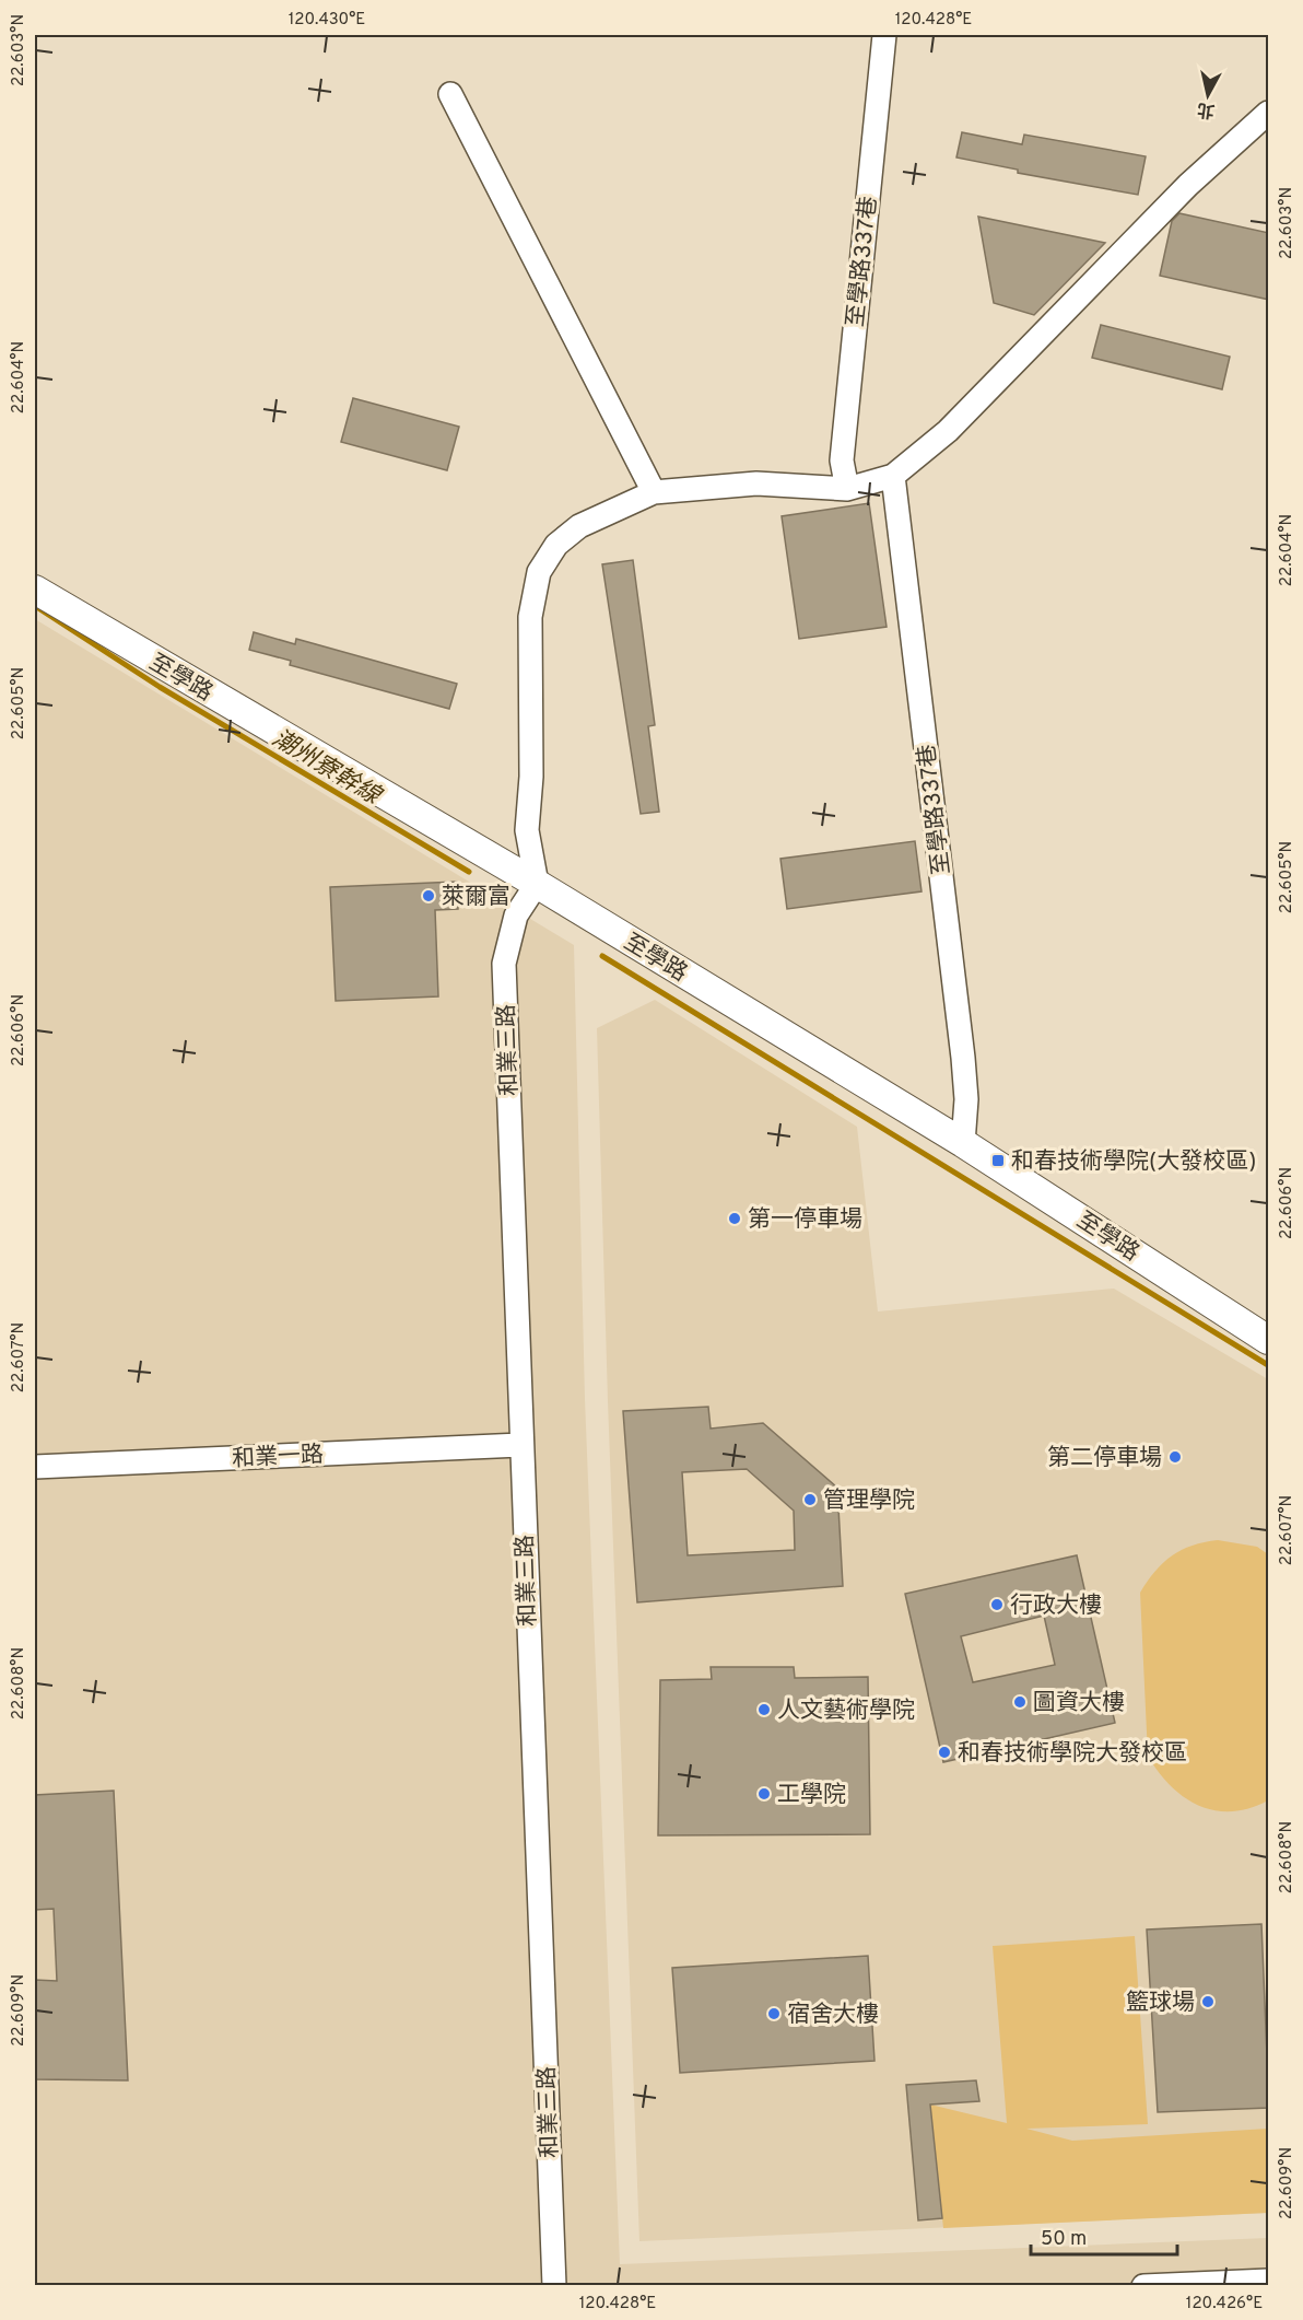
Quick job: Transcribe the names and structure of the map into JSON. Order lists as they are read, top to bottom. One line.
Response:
{"streets":{"street":["至學路337巷","至學路","和業三路","和業一路"]},"crossings":[["至學路337巷","至學路"],["至學路","和業三路"],["和業三路","和業一路"]],"water":["潮州寮幹線"],"places":{"other":["萊爾富","第一停車場","第二停車場","管理學院","行政大樓","圖資大樓","人文藝術學院","和春技術學院大發校區","工學院","籃球場","宿舍大樓"],"transit":["和春技術學院(大發校區)"]},"scale_bar":"50 m","north":"bottom","coordinates":["120.430°E","120.428°E","22.603°N","22.604°N","22.605°N","22.606°N","22.607°N","22.608°N","22.609°N","120.426°E"]}
